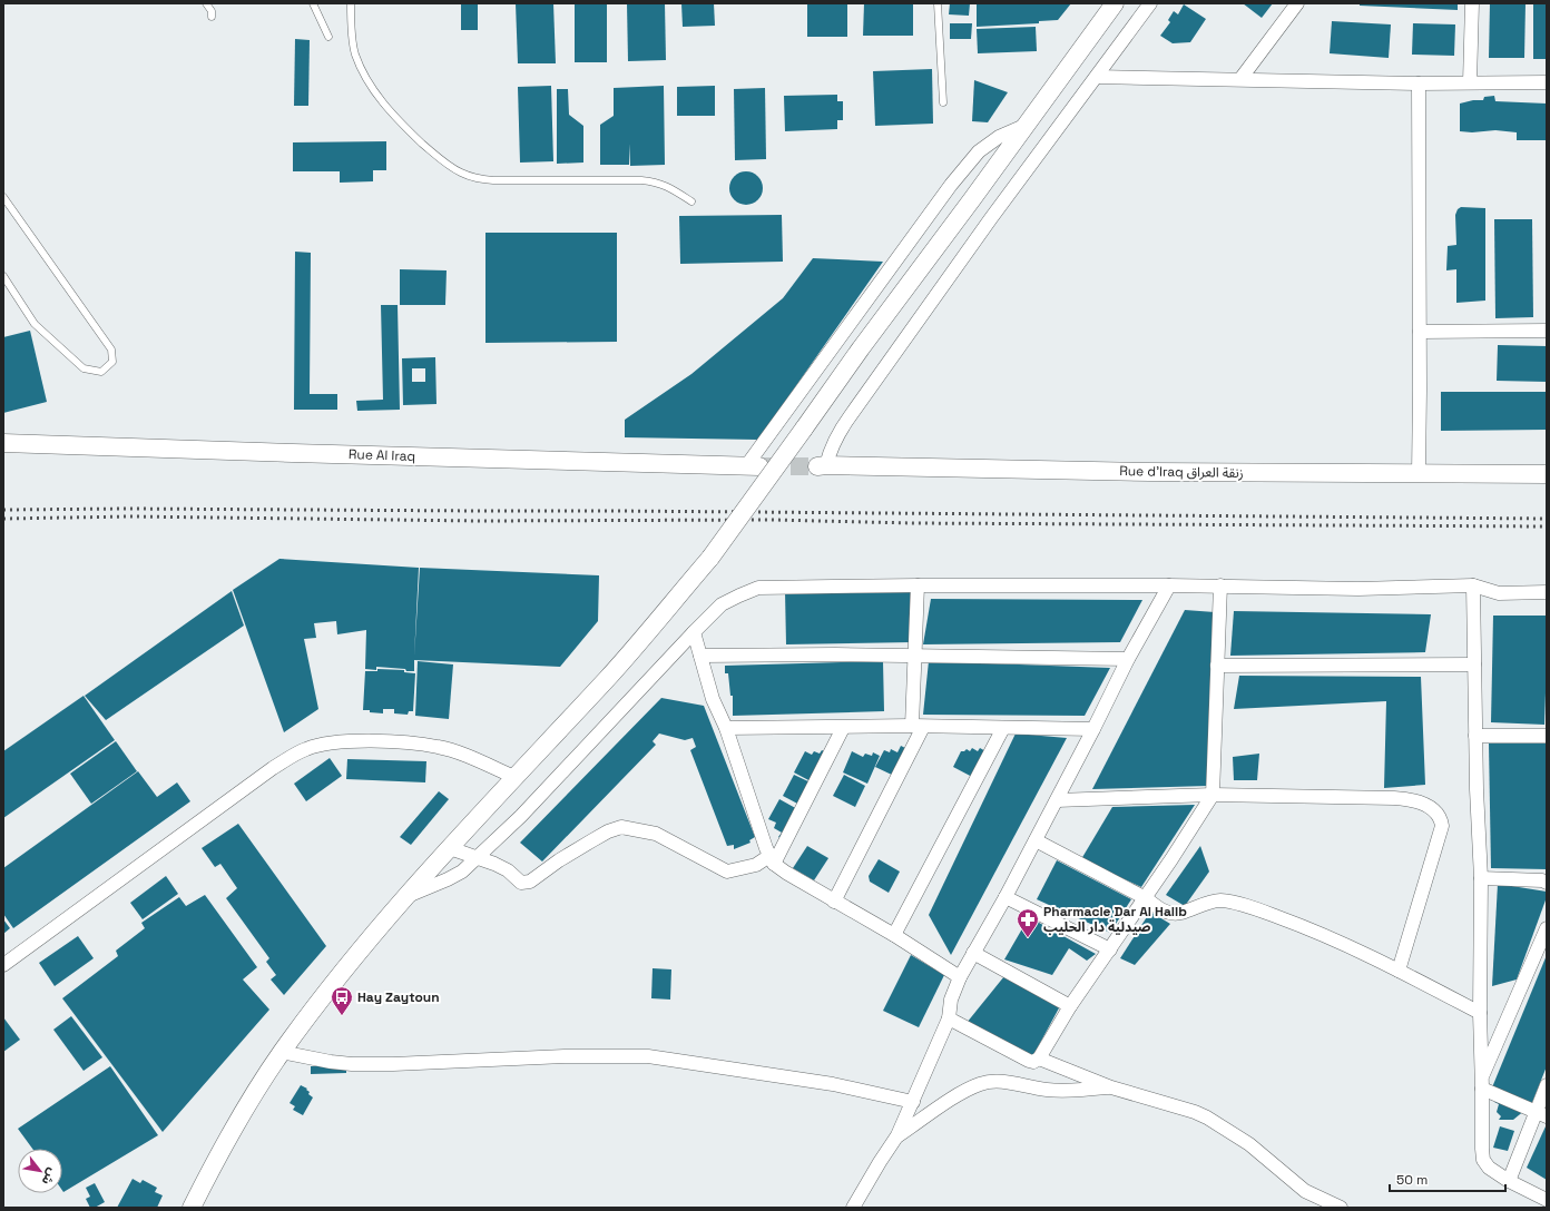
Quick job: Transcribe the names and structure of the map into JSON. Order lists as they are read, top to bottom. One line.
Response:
{"streets":{"main road":["Rue Al Iraq","Rue d'Iraq زنقة العراق"]},"places":{"pharmacy":["Pharmacie Dar Al Halib صيدلية دار الحليب"],"bus stop":["Hay Zaytoun"]},"scale_bar":"50 m","north":"bottom right"}
